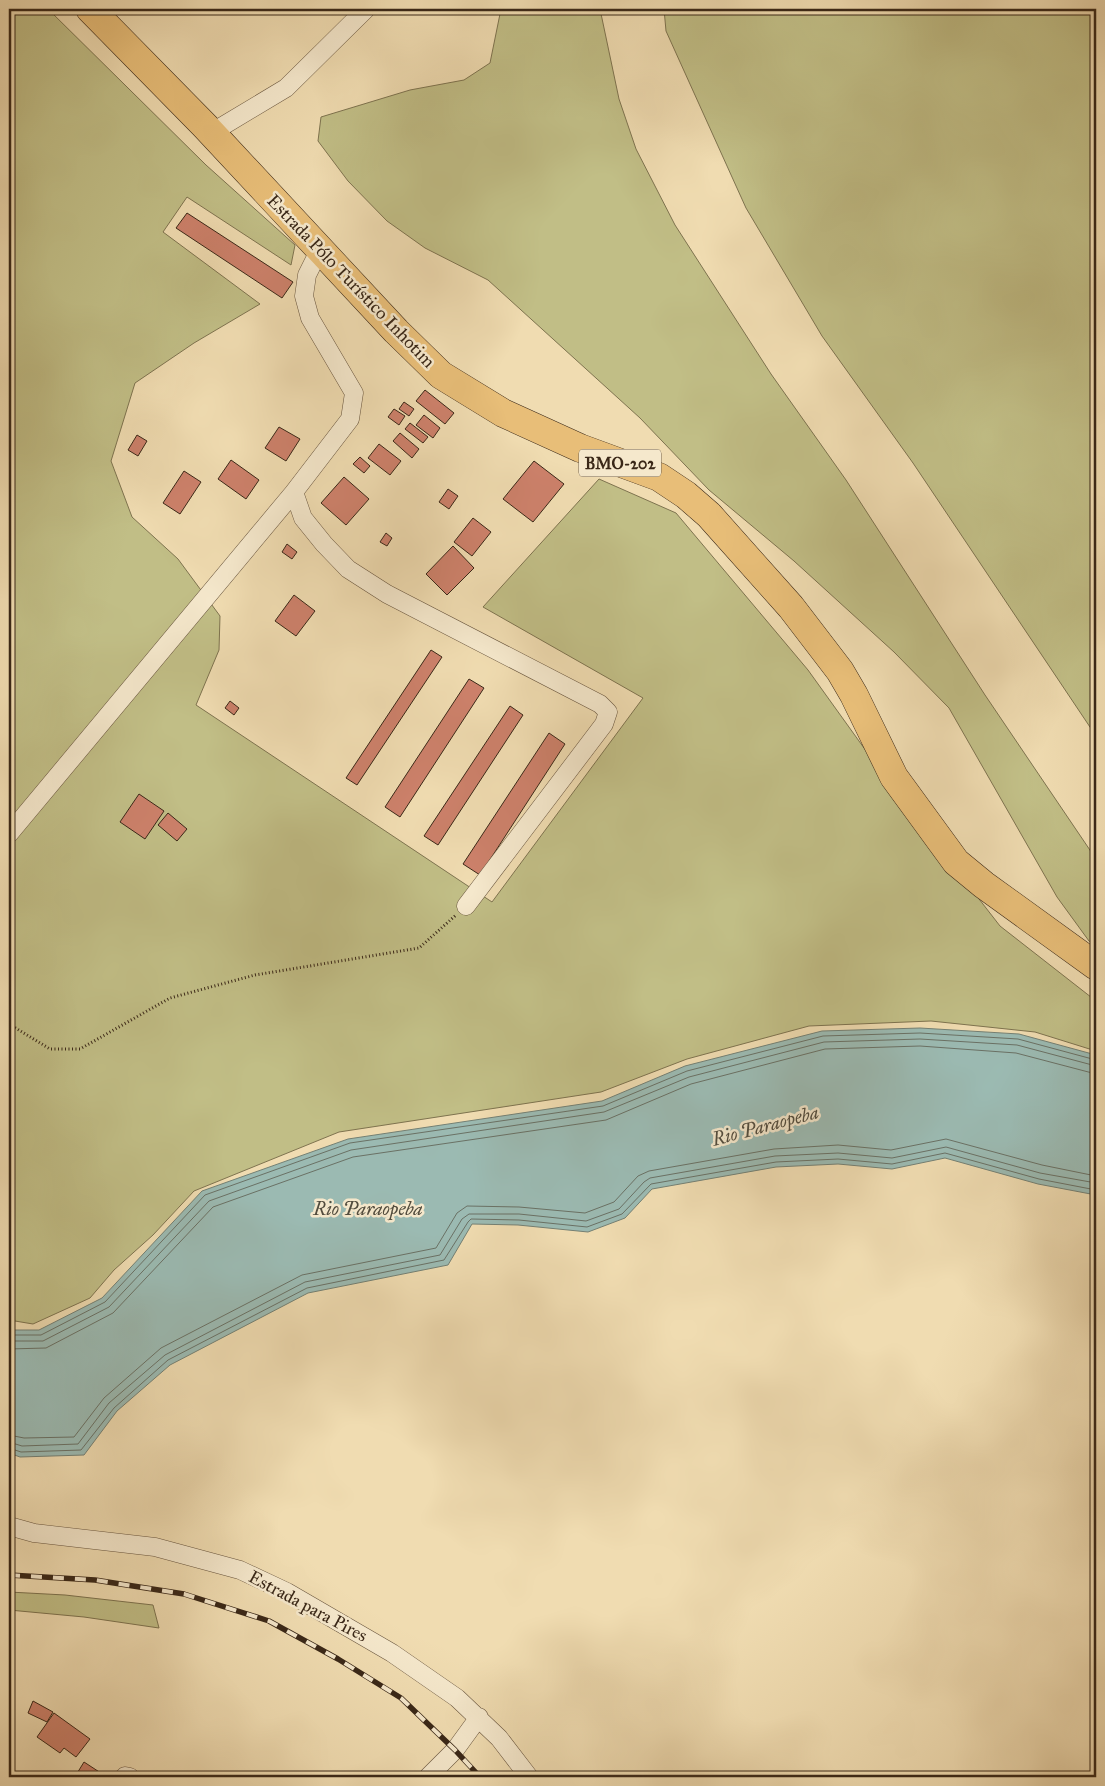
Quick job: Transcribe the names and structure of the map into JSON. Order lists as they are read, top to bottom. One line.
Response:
{"streets":{"main road":["Estrada Pólo Turístico Inhotim","BMO-202"],"street":["Estrada para Pires"]},"water":["Rio Paraopeba"]}
